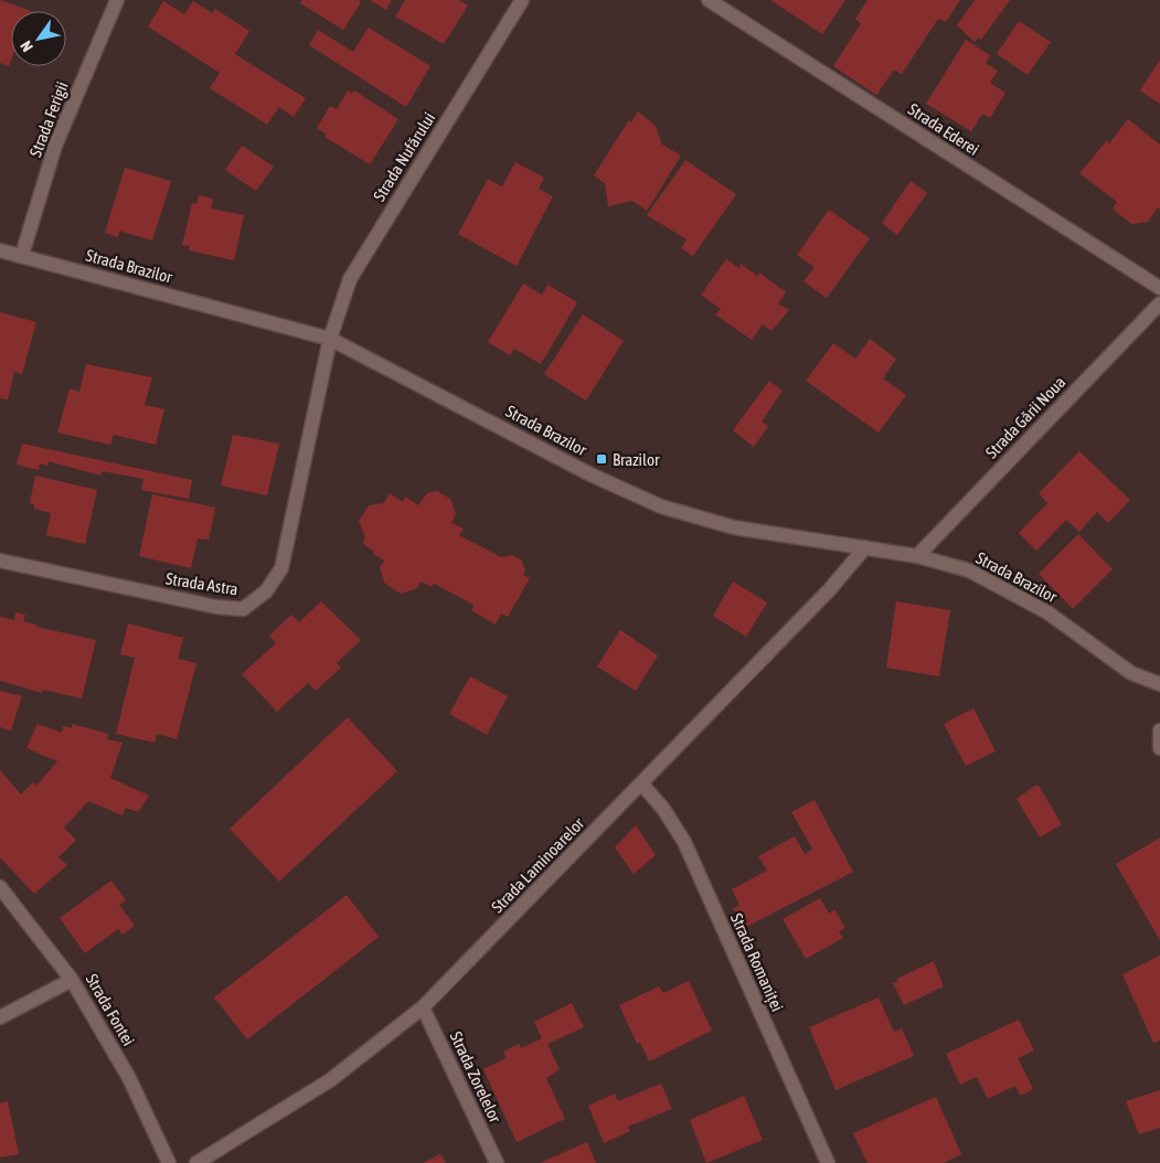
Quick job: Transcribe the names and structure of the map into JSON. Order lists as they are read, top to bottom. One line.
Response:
{"streets":{"street":["Strada Ferigii","Strada Ederei","Strada Nufărului","Strada Brazilor","Strada Gării Noua","Strada Astra","Strada Laminoarelor","Strada Romaniței","Strada Fontei","Strada Zorelelor"]},"crossings":[["Strada Ferigii","Strada Brazilor"],["Strada Nufărului","Strada Brazilor"],["Strada Nufărului","Strada Astra"],["Strada Brazilor","Strada Gării Noua"],["Strada Brazilor","Strada Astra"],["Strada Brazilor","Strada Laminoarelor"],["Strada Laminoarelor","Strada Romaniței"],["Strada Laminoarelor","Strada Zorelelor"]],"places":{"transit":["Brazilor"]},"north":"bottom left"}
